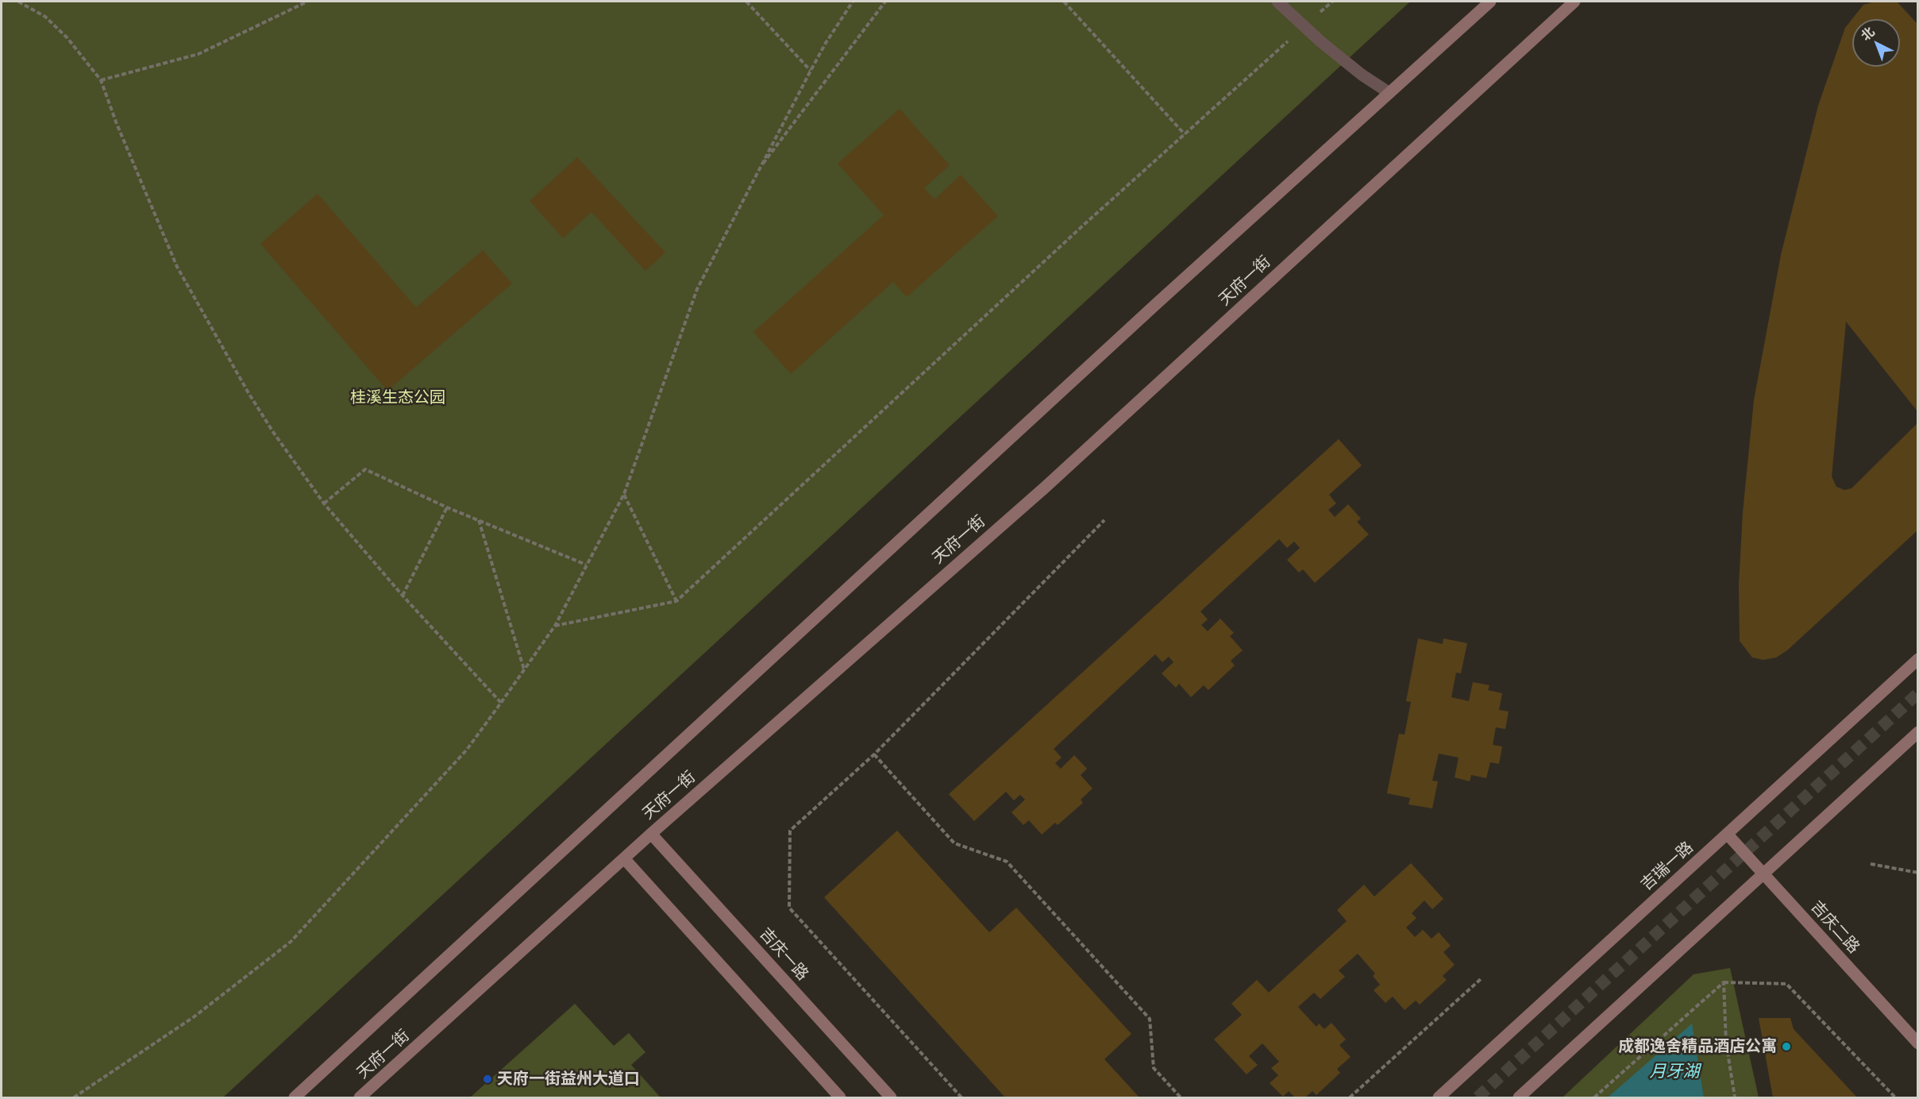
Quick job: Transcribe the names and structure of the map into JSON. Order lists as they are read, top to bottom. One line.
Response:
{"streets":{"main road":["天府一街","吉瑞一路","吉庆二路","吉庆一路"]},"crossings":[["天府一街","吉庆一路"],["吉瑞一路","吉庆二路"]],"water":["月牙湖"],"parks":["桂溪生态公园"],"places":["成都逸舍精品酒店公寓","天府一街益州大道口"],"north":"top left"}
